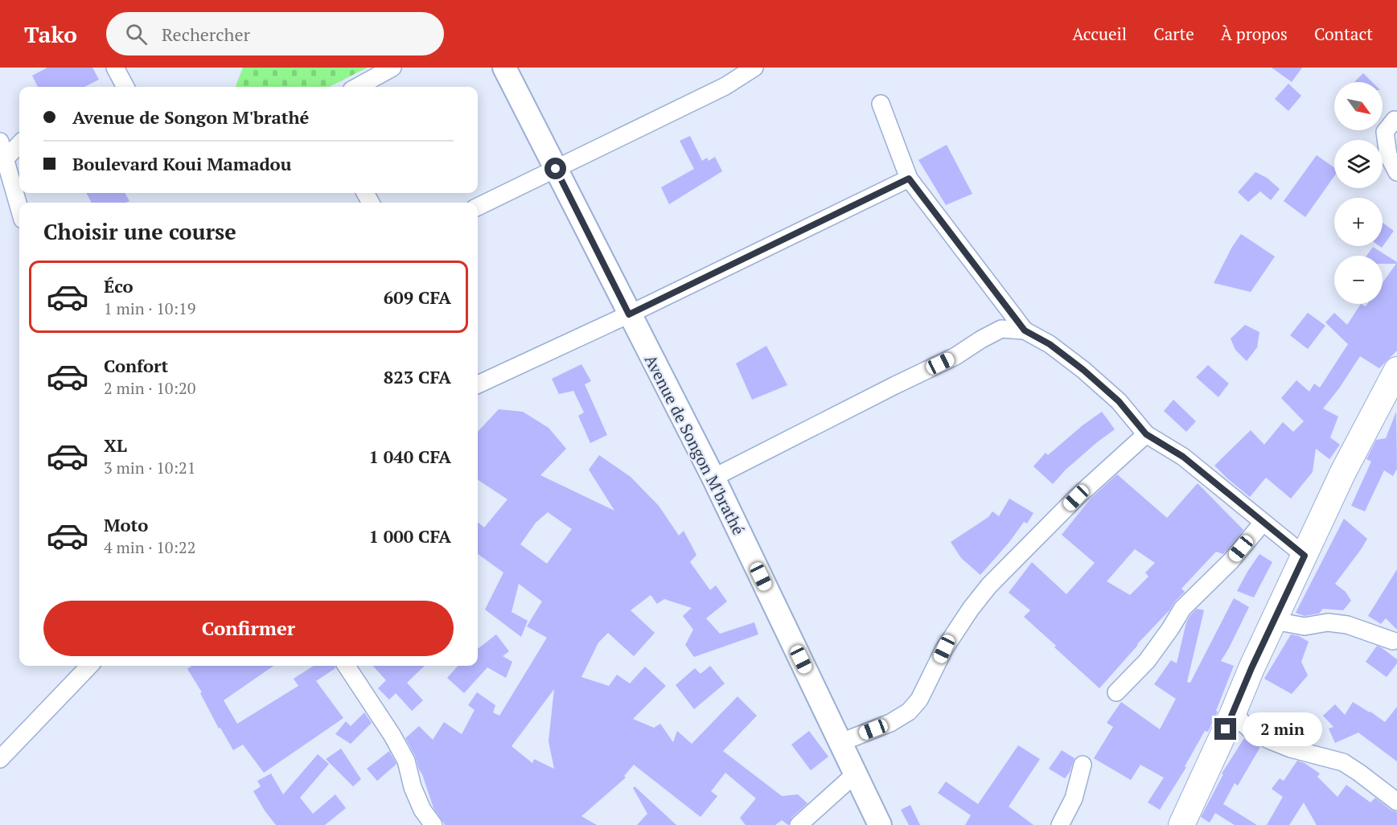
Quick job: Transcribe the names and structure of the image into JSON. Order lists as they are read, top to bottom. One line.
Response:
{"streets":{"street":["Avenue de Songon M'brathé"]},"north":"bottom right","page":{"header":"Tako","search":"Rechercher","nav":["Accueil","Carte","À propos","Contact"],"map_buttons":["+","−"],"banner":["Avenue de Songon M'brathé","Boulevard Koui Mamadou"],"heading":"Choisir une course","list":[{"name":"Éco","note":"1 min · 10:19","value":"609 CFA"},{"name":"Confort","note":"2 min · 10:20","value":"823 CFA"},{"name":"XL","note":"3 min · 10:21","value":"1 040 CFA"},{"name":"Moto","note":"4 min · 10:22","value":"1 000 CFA"}],"buttons":"Confirmer","bubble":"2 min"}}
